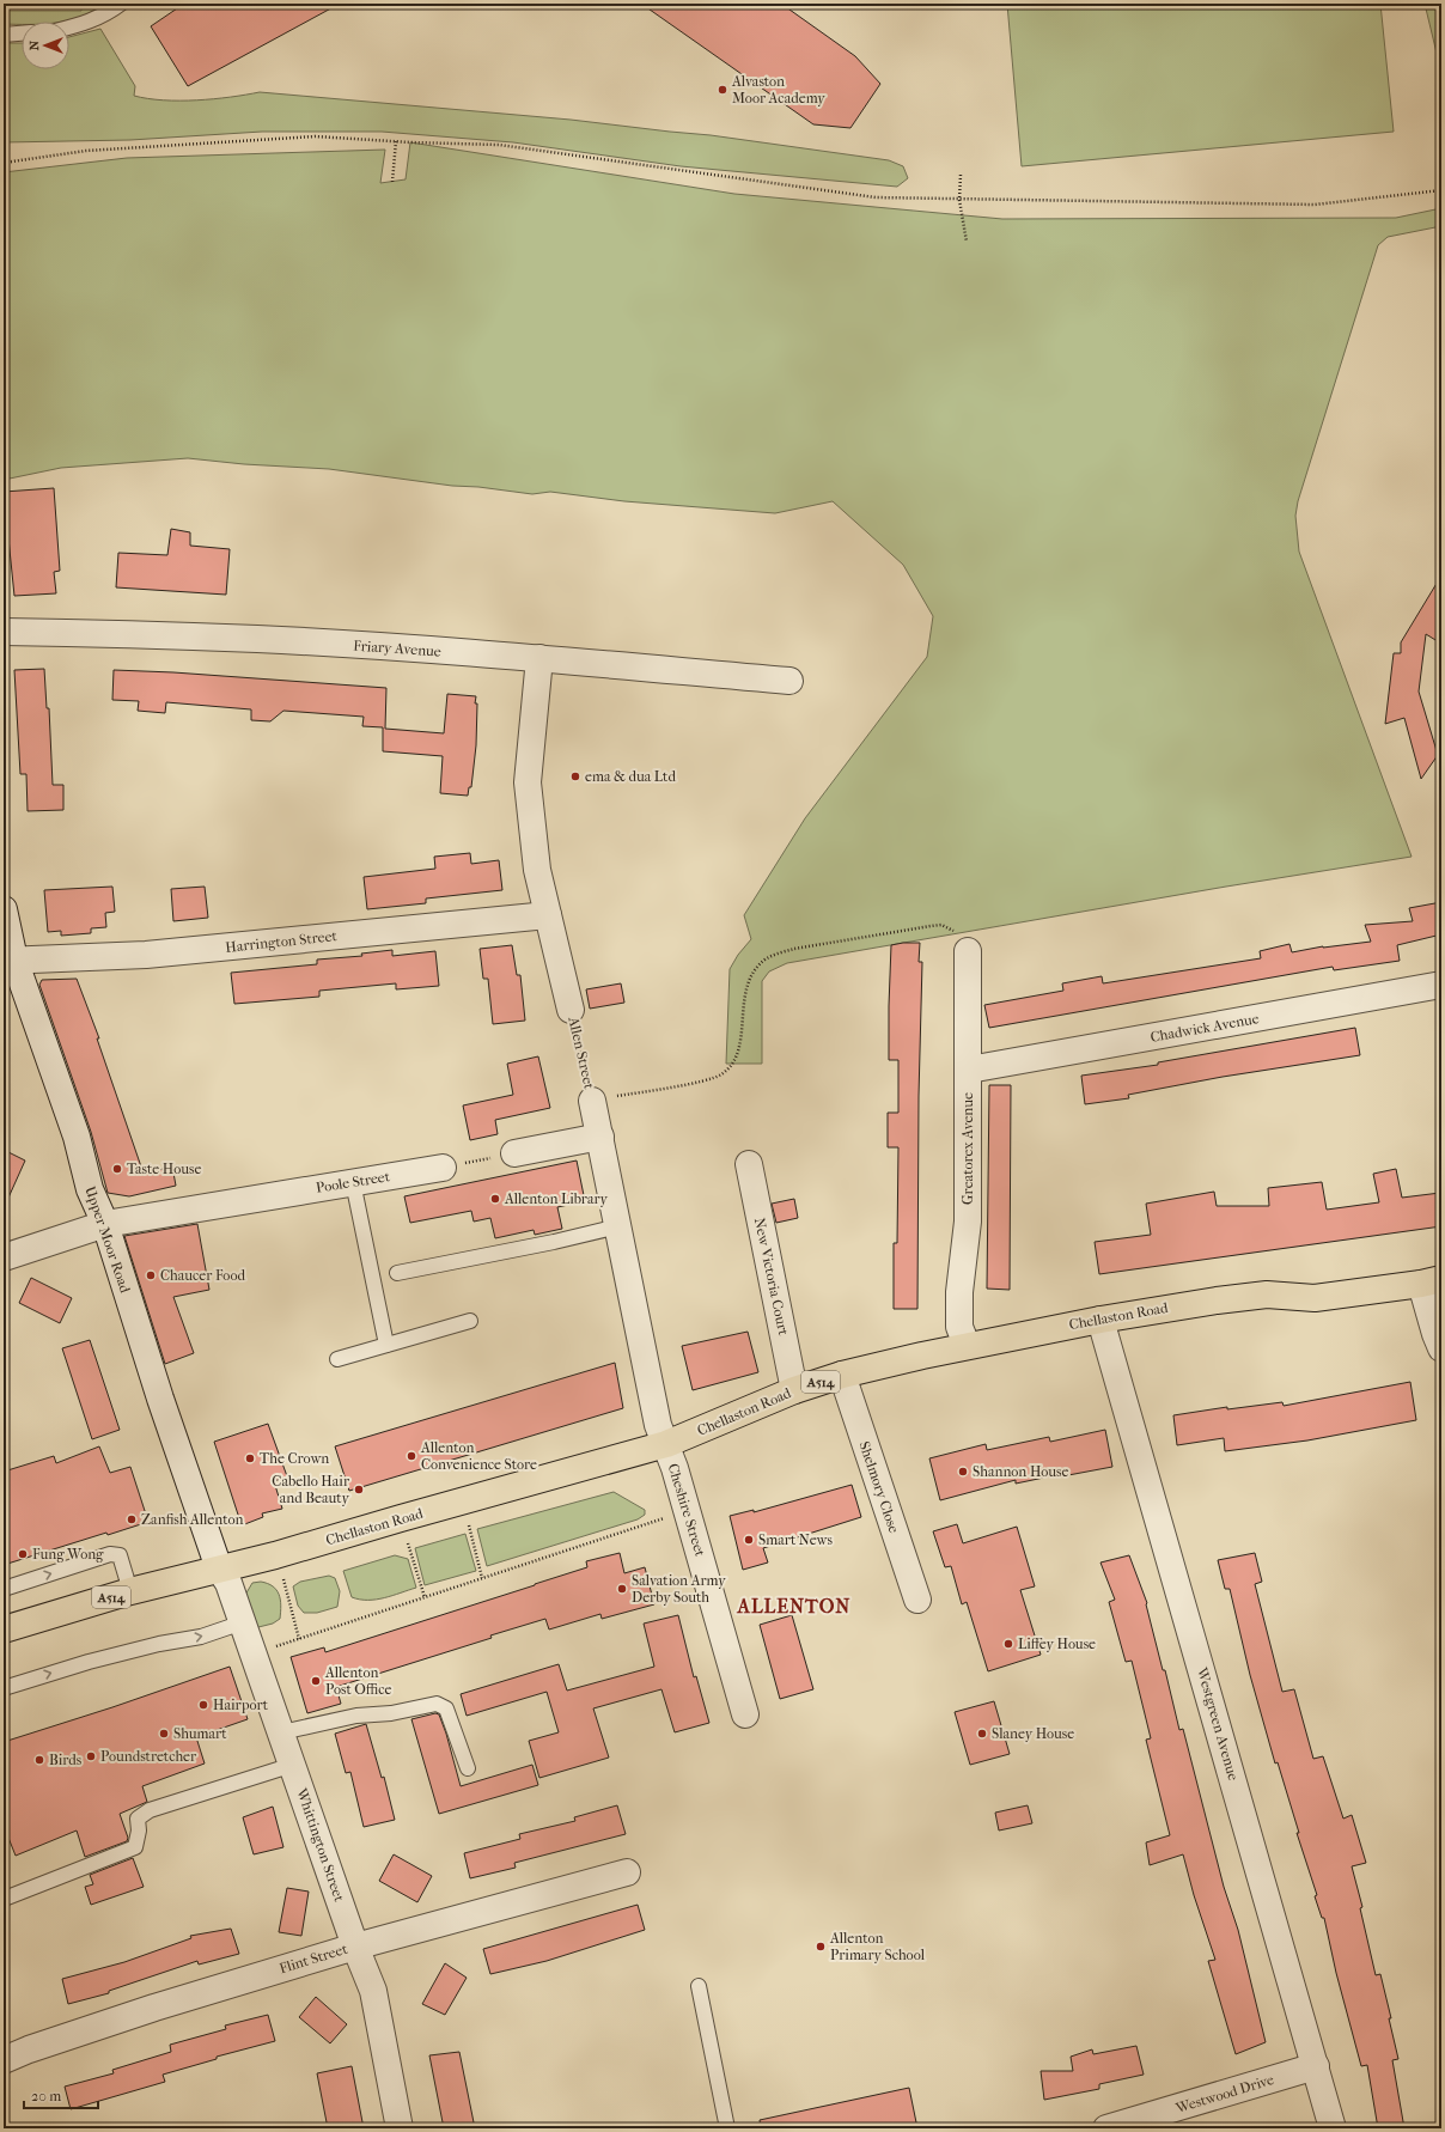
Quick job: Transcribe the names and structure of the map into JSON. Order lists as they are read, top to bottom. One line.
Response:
{"streets":{"main road":["Chellaston Road","A514"],"street":["Friary Avenue","Harrington Street","Chadwick Avenue","Allen Street","Greatorex Avenue","Poole Street","Upper Moor Road","New Victoria Court","Shelmory Close","Cheshire Street","Westgreen Avenue","Whittington Street","Flint Street","Westwood Drive"]},"crossings":[["Friary Avenue","Allen Street"],["Harrington Street","Allen Street"],["Harrington Street","Upper Moor Road"],["Chadwick Avenue","Greatorex Avenue"],["Allen Street","Chellaston Road"],["Allen Street","Cheshire Street"],["Greatorex Avenue","Chellaston Road"],["Poole Street","Upper Moor Road"],["Upper Moor Road","Chellaston Road"],["Upper Moor Road","A514"],["Upper Moor Road","Whittington Street"],["New Victoria Court","Chellaston Road"],["Chellaston Road","A514"],["Chellaston Road","Shelmory Close"],["Chellaston Road","Cheshire Street"],["Chellaston Road","Westgreen Avenue"],["Chellaston Road","Whittington Street"],["A514","Whittington Street"],["Westgreen Avenue","Westwood Drive"],["Whittington Street","Flint Street"]],"districts":["ALLENTON"],"places":["Alvaston Moor Academy","ema & dua Ltd","Taste House","Allenton Library","Chaucer Food","Allenton Convenience Store","The Crown","Shannon House","Cabello Hair and Beauty","Zanfish Allenton","Smart News","Fung Wong","Salvation Army Derby South","Liffey House","Allenton Post Office","Hairport","Shumart","Slaney House","Poundstretcher","Birds","Allenton Primary School"],"scale_bar":"20 m","north":"left"}
